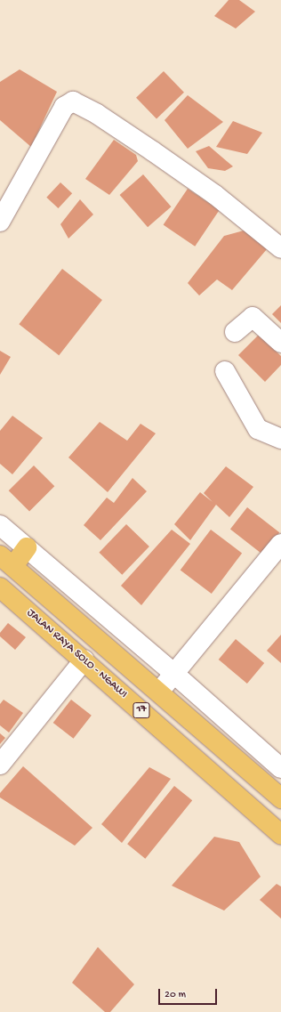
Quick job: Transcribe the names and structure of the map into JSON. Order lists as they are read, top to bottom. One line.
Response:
{"streets":{"highway":["JALAN RAYA SOLO - NGAWI","17"]},"scale_bar":"20 m"}
